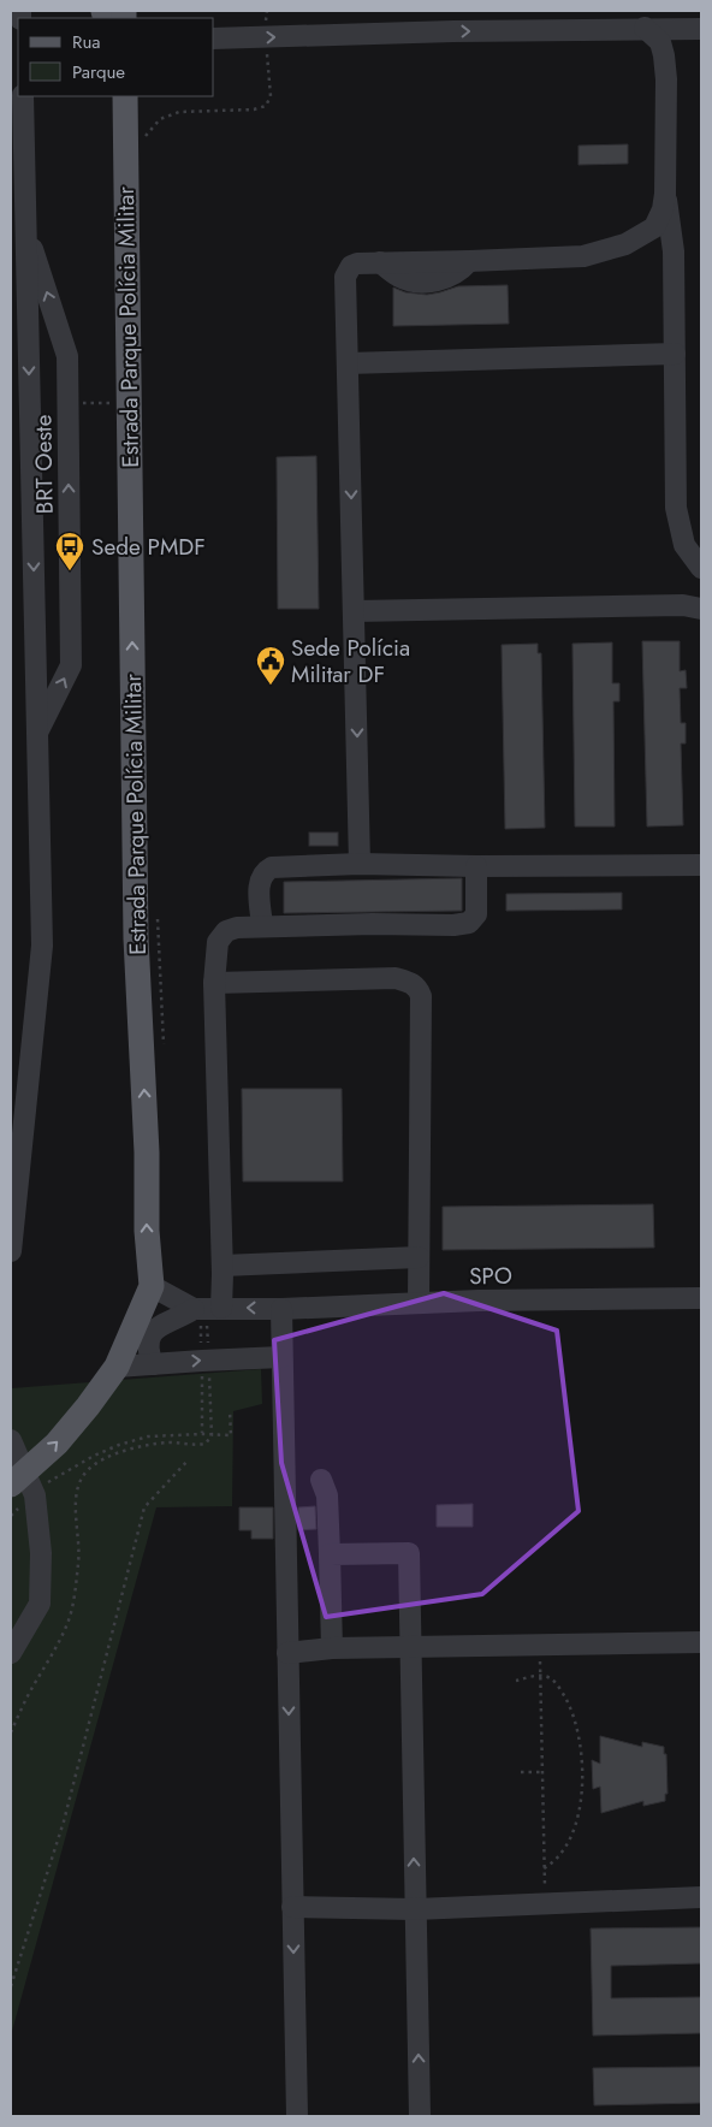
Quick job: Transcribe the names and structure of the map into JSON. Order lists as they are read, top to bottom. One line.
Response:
{"streets":{"main road":["Estrada Parque Polícia Militar"],"street":["BRT Oeste","SPO"]},"one_way":["Estrada Parque Polícia Militar"],"places":{"bus stop":["Sede PMDF"],"public building":["Sede Polícia Militar DF"]},"legend":["Rua","Parque"]}
